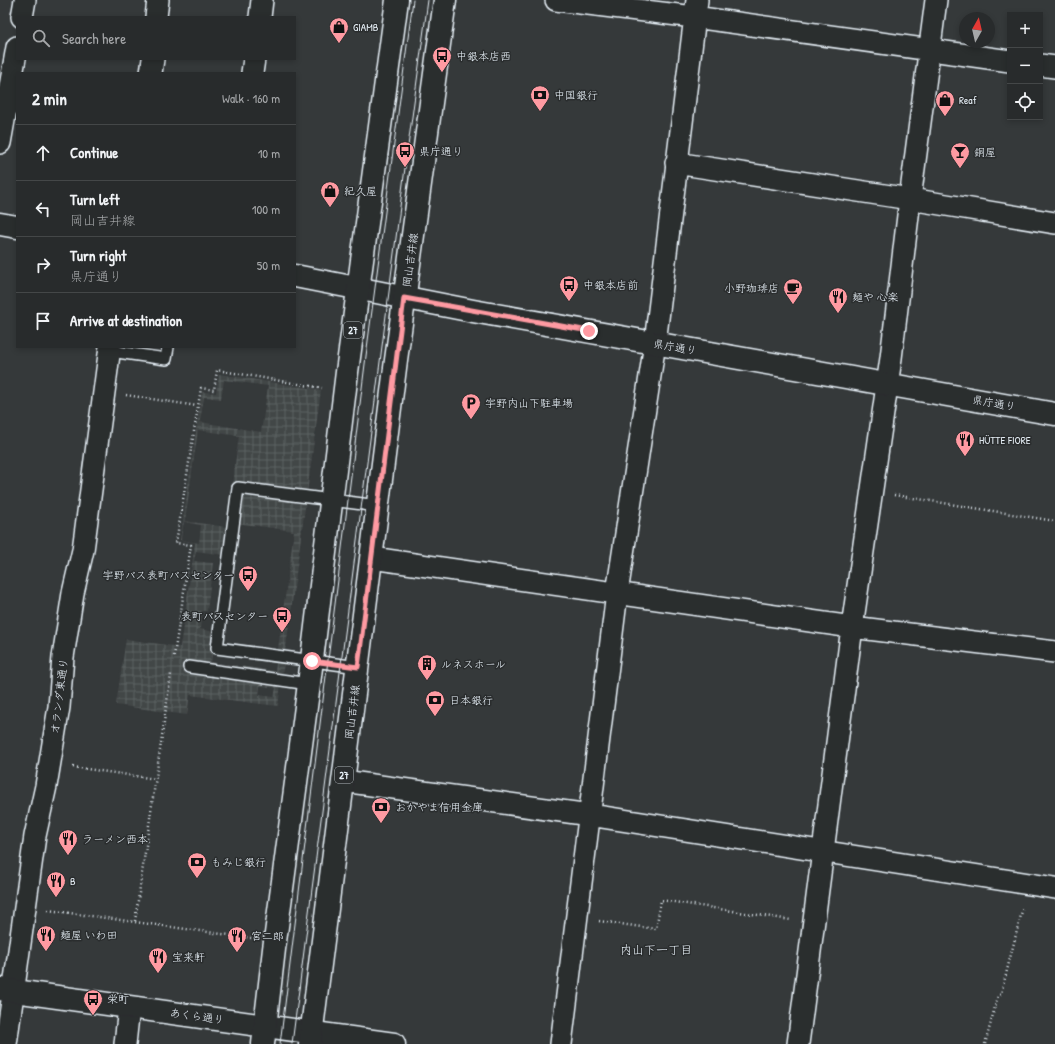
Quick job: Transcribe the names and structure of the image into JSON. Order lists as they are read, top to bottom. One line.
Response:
{"streets":{"main road":["岡山吉井線","27","県庁通り","あくら通り"],"street":["オランダ東通り"]},"crossings":[["岡山吉井線","県庁通り"],["岡山吉井線","あくら通り"],["27","県庁通り"],["27","あくら通り"],["オランダ東通り","あくら通り"]],"districts":["内山下一丁目"],"places":{"shop":["GIAMB","Reaf","紀久屋"],"bus stop":["中銀本店西","県庁通り","中銀本店前","宇野バス表町バスセンター","表町バスセンター","栄町"],"bank":["中国銀行","日本銀行","おかやま信用金庫","もみじ銀行"],"bar":["銅屋"],"cafe":["小野珈琲店"],"restaurant":["麺や 心楽","HÜTTE FIORE","ラーメン西本","B","麺屋 いわ田","宮二郎","宝来軒"],"parking":["宇野内山下駐車場"],"building":["ルネスホール"]},"north":"top","page":{"map_buttons":["+","−"],"search":"Search here","heading":["2 min","Walk · 160 m"],"list":[["Continue","10 m"],["Turn left","岡山吉井線","100 m"],["Turn right","県庁通り","50 m"],"Arrive at destination"]}}
